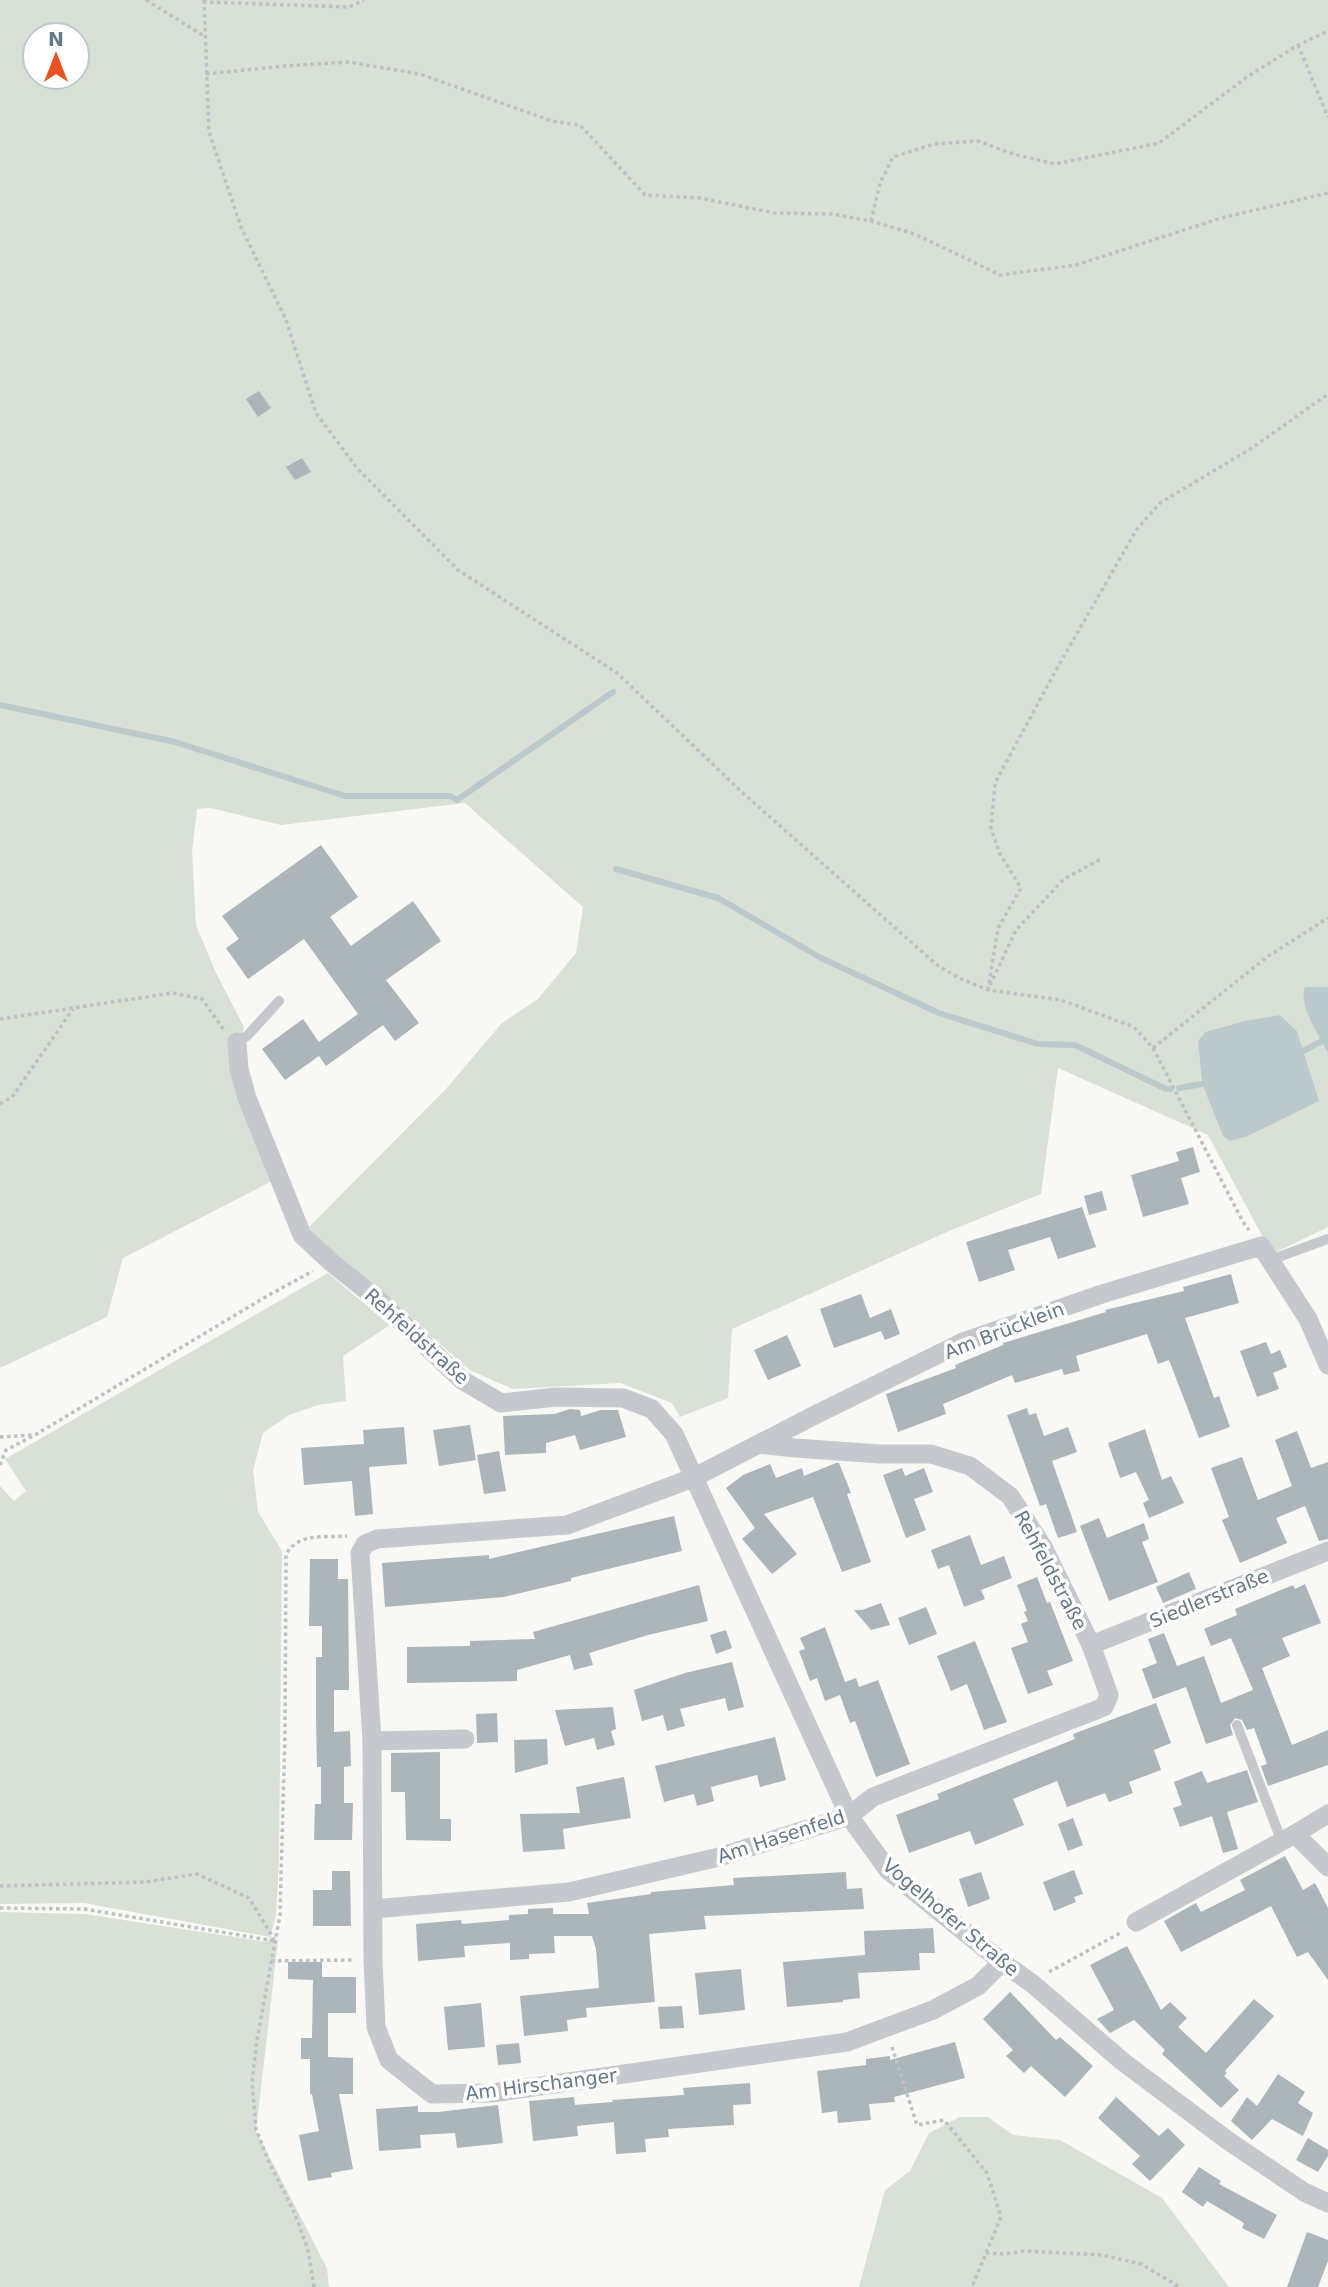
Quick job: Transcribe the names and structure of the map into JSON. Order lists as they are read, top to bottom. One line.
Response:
{"streets":{"street":["Am Brücklein","Rehfeldstraße","Siedlerstraße","Am Hasenfeld","Vogelhofer Straße","Am Hirschanger"]},"crossings":[["Am Brücklein","Rehfeldstraße"],["Rehfeldstraße","Siedlerstraße"],["Rehfeldstraße","Am Hasenfeld"],["Rehfeldstraße","Vogelhofer Straße"],["Siedlerstraße","Am Hasenfeld"],["Am Hasenfeld","Vogelhofer Straße"],["Am Hasenfeld","Am Hirschanger"],["Vogelhofer Straße","Am Hirschanger"]],"north":"top"}
